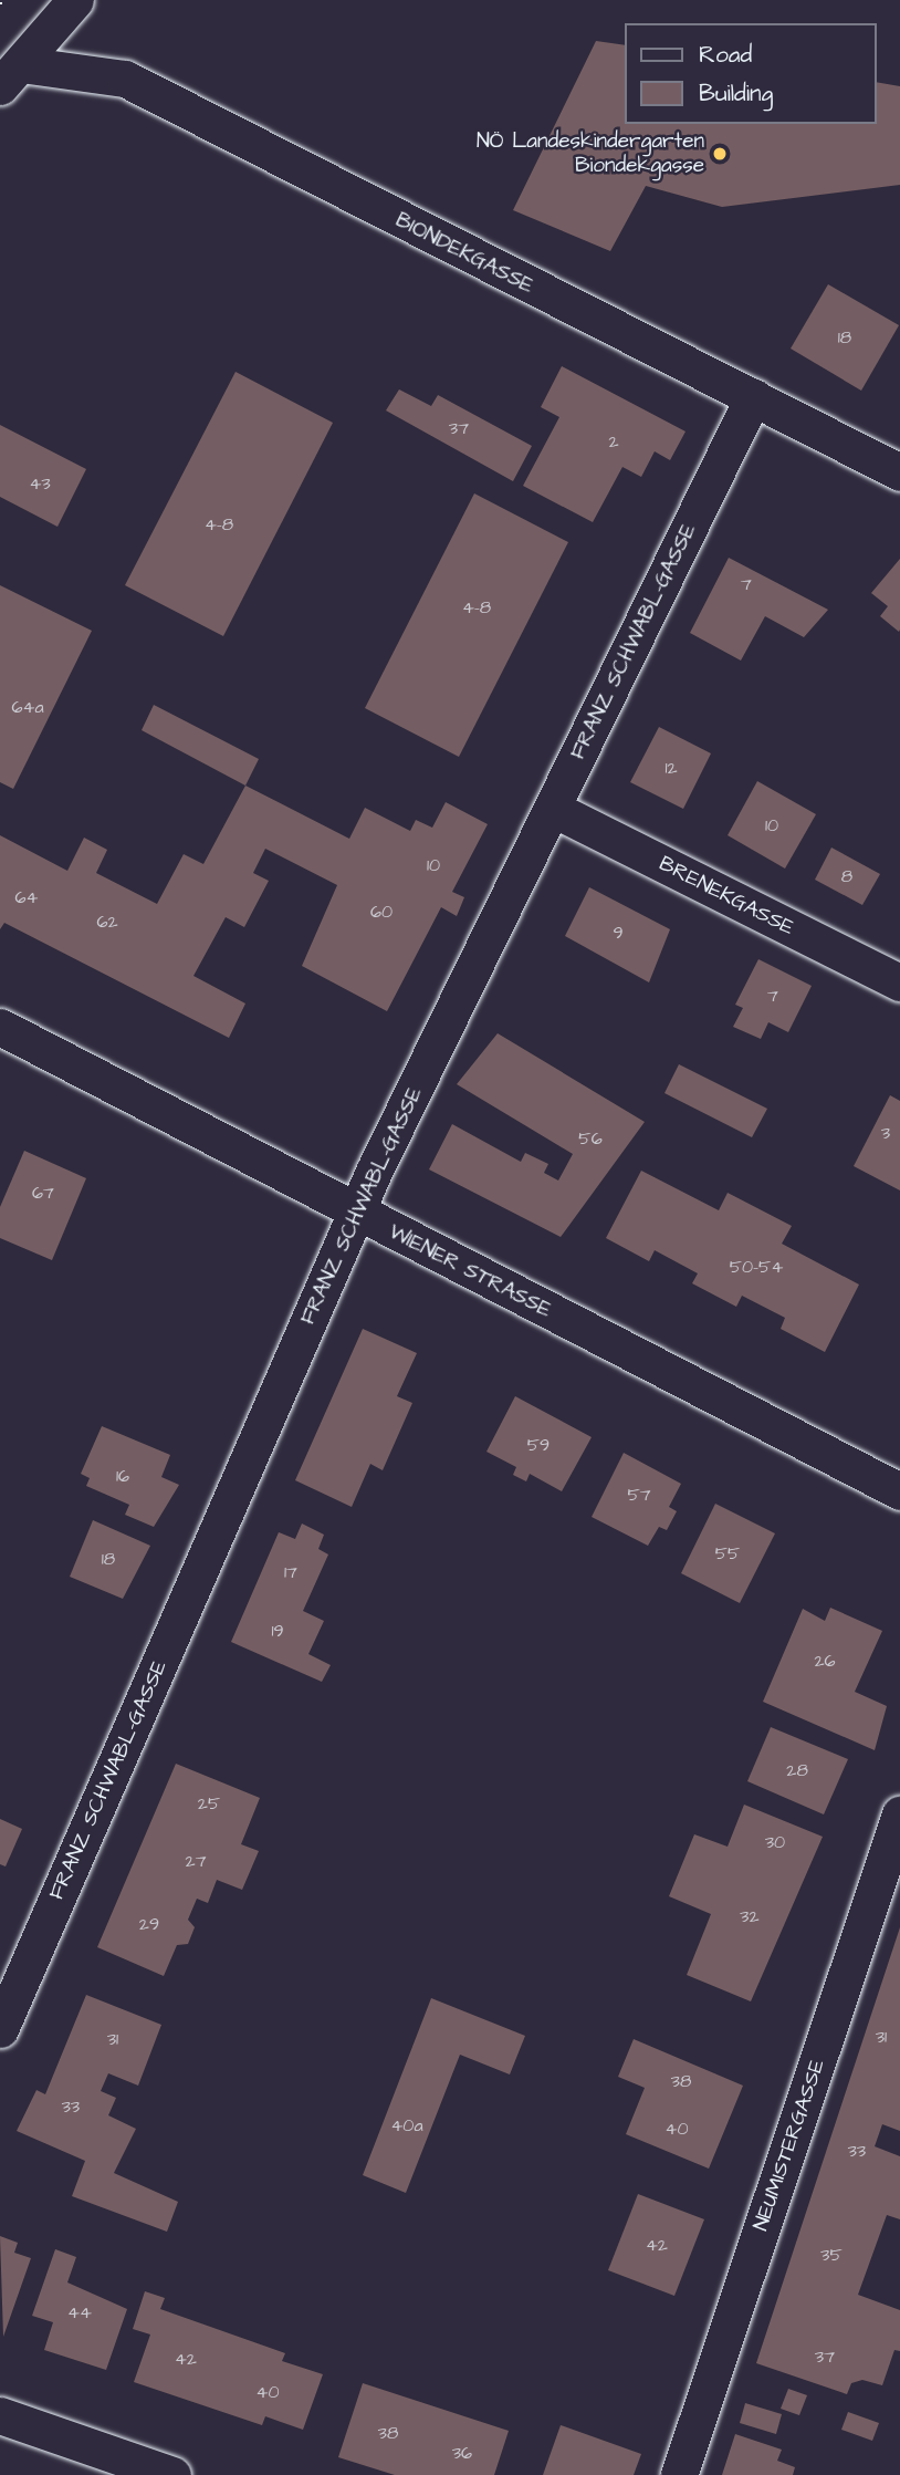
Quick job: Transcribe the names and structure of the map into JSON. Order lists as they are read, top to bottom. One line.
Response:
{"streets":{"street":["BIONDEKGASSE","FRANZ SCHWABL-GASSE","BRENEKGASSE","WIENER STRASSE","NEUMISTERGASSE"]},"crossings":[["BIONDEKGASSE","FRANZ SCHWABL-GASSE"],["FRANZ SCHWABL-GASSE","BRENEKGASSE"],["FRANZ SCHWABL-GASSE","WIENER STRASSE"]],"places":["NÖ Landeskindergarten Biondekgasse"],"house_numbers":["18","37","2","43","4-8","7","4-8","64a","12","10","10","8","64","60","62","9","7","3","56","67","50-54","59","16","57","55","18","17","19","26","28","25","30","27","32","29","31","31","38","33","40a","40","33","42","35","44","37","42","40","38","36"],"legend":["Road","Building"]}
